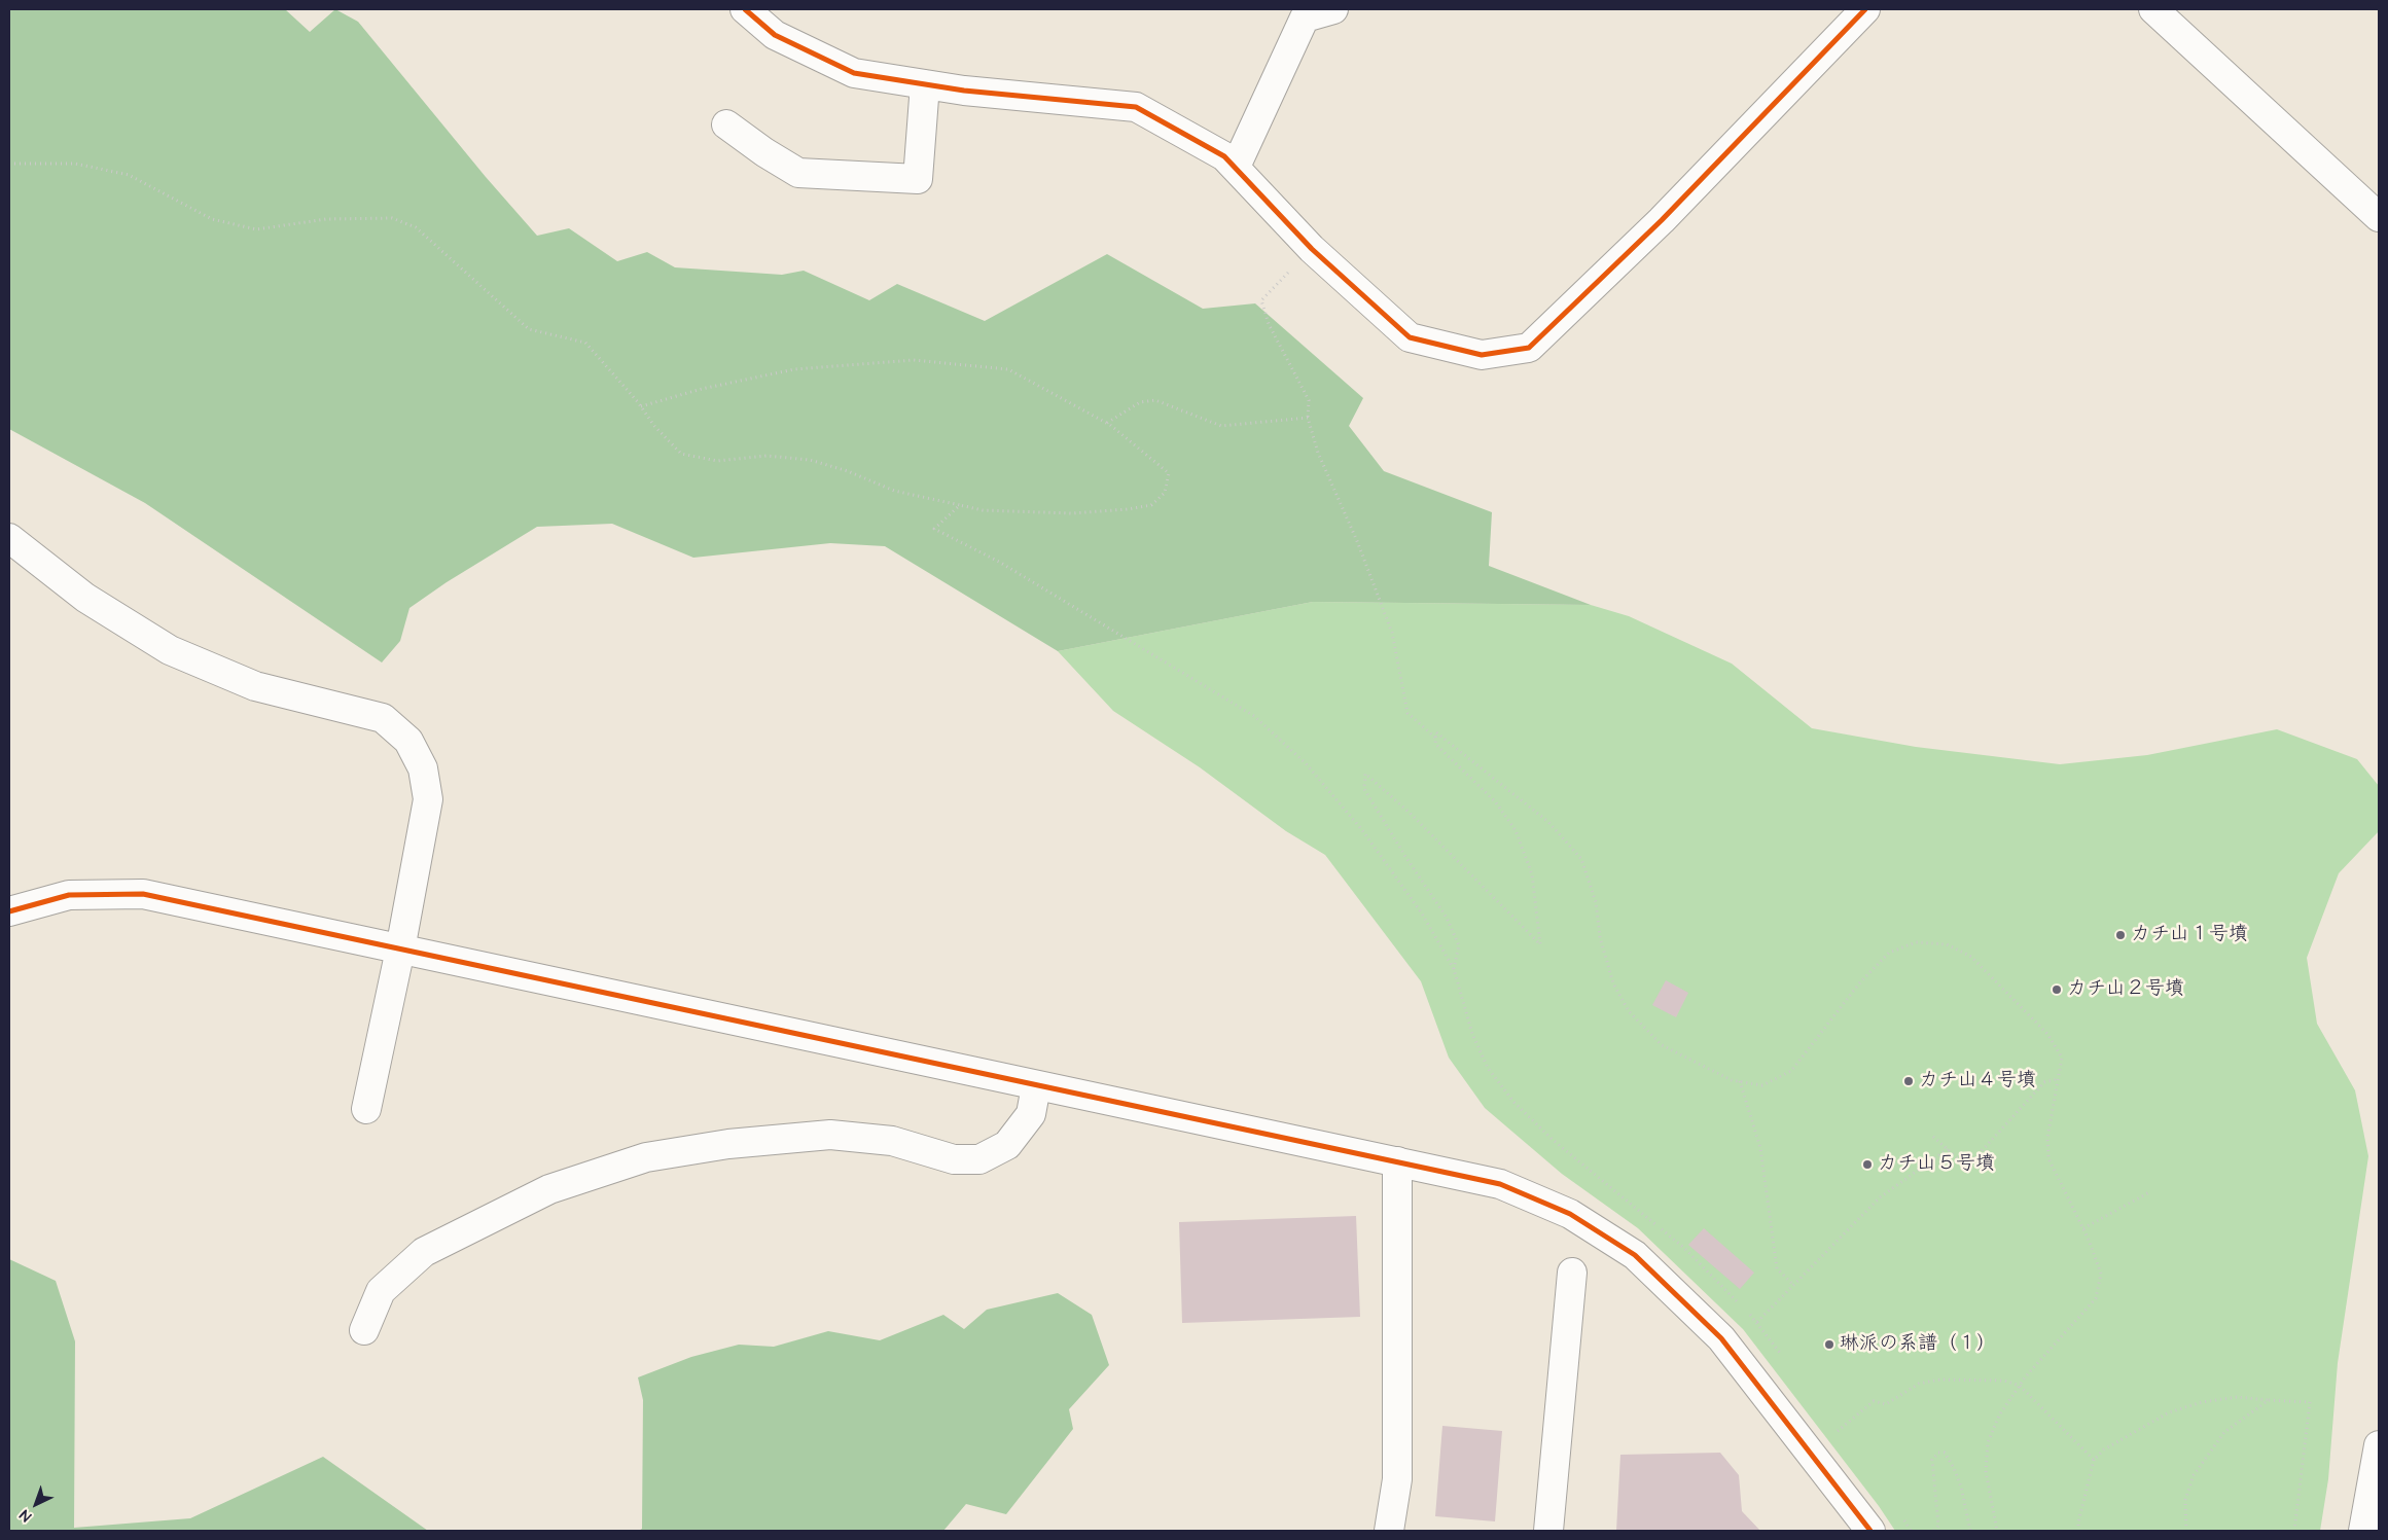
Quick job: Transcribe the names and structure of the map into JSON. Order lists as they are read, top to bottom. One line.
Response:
{"places":["カチ山１号墳","カチ山２号墳","カチ山４号墳","カチ山５号墳","琳派の系譜（１）"],"north":"bottom left"}
